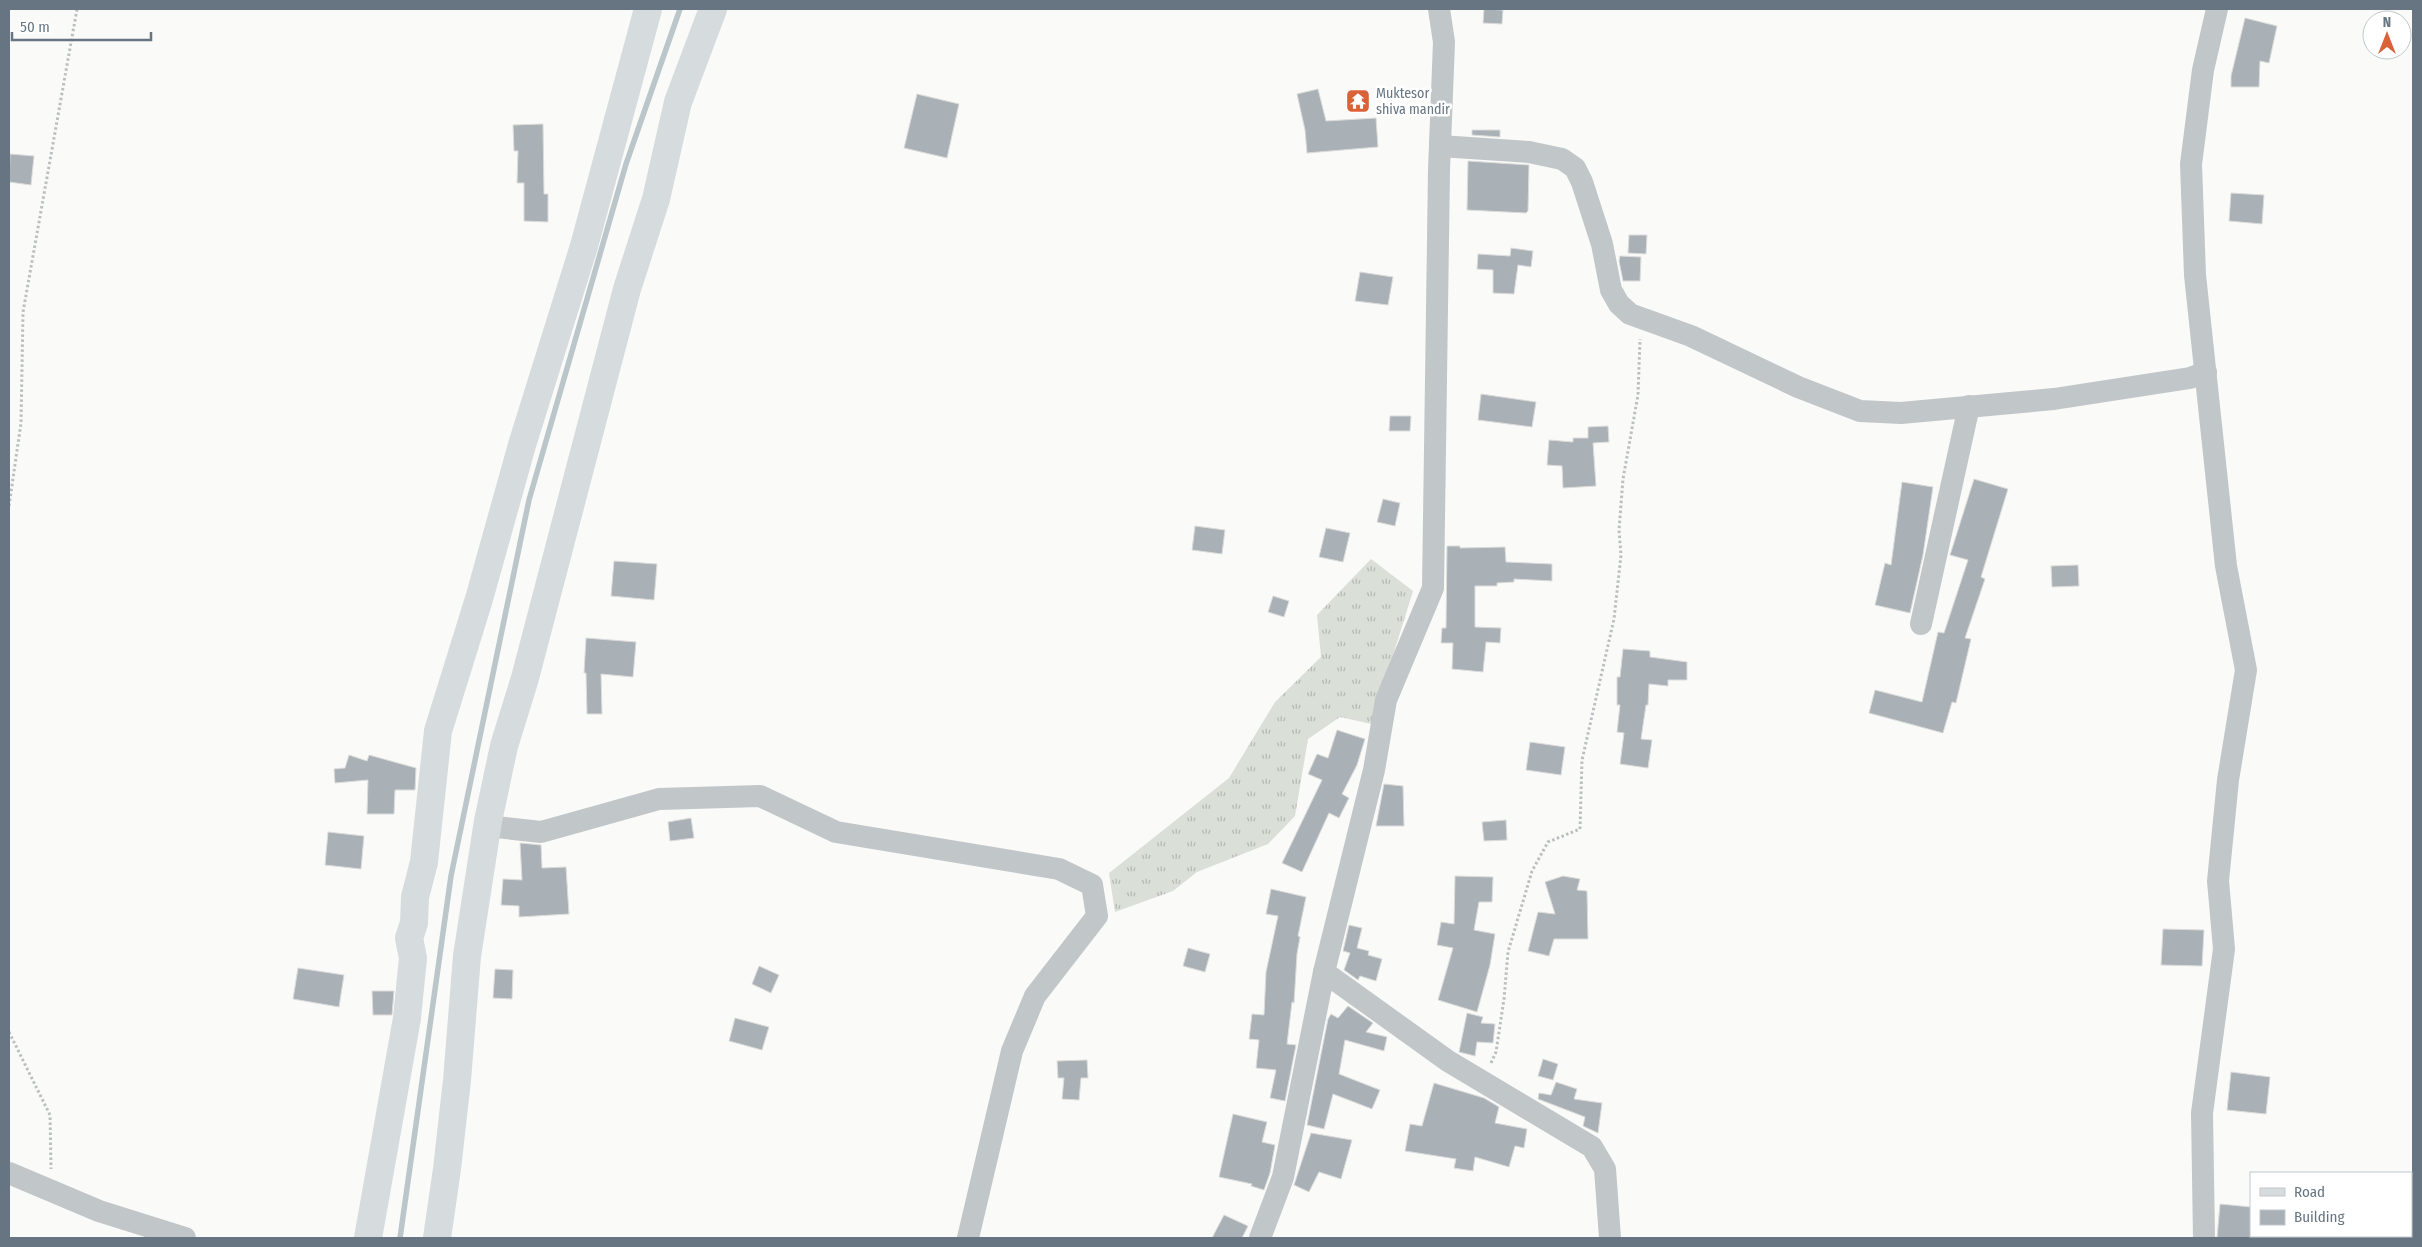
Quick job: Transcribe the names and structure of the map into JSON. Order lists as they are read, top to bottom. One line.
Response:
{"places":{"temple":["Muktesor shiva mandir"]},"legend":["Road","Building"],"scale_bar":"50 m","north":"top"}
